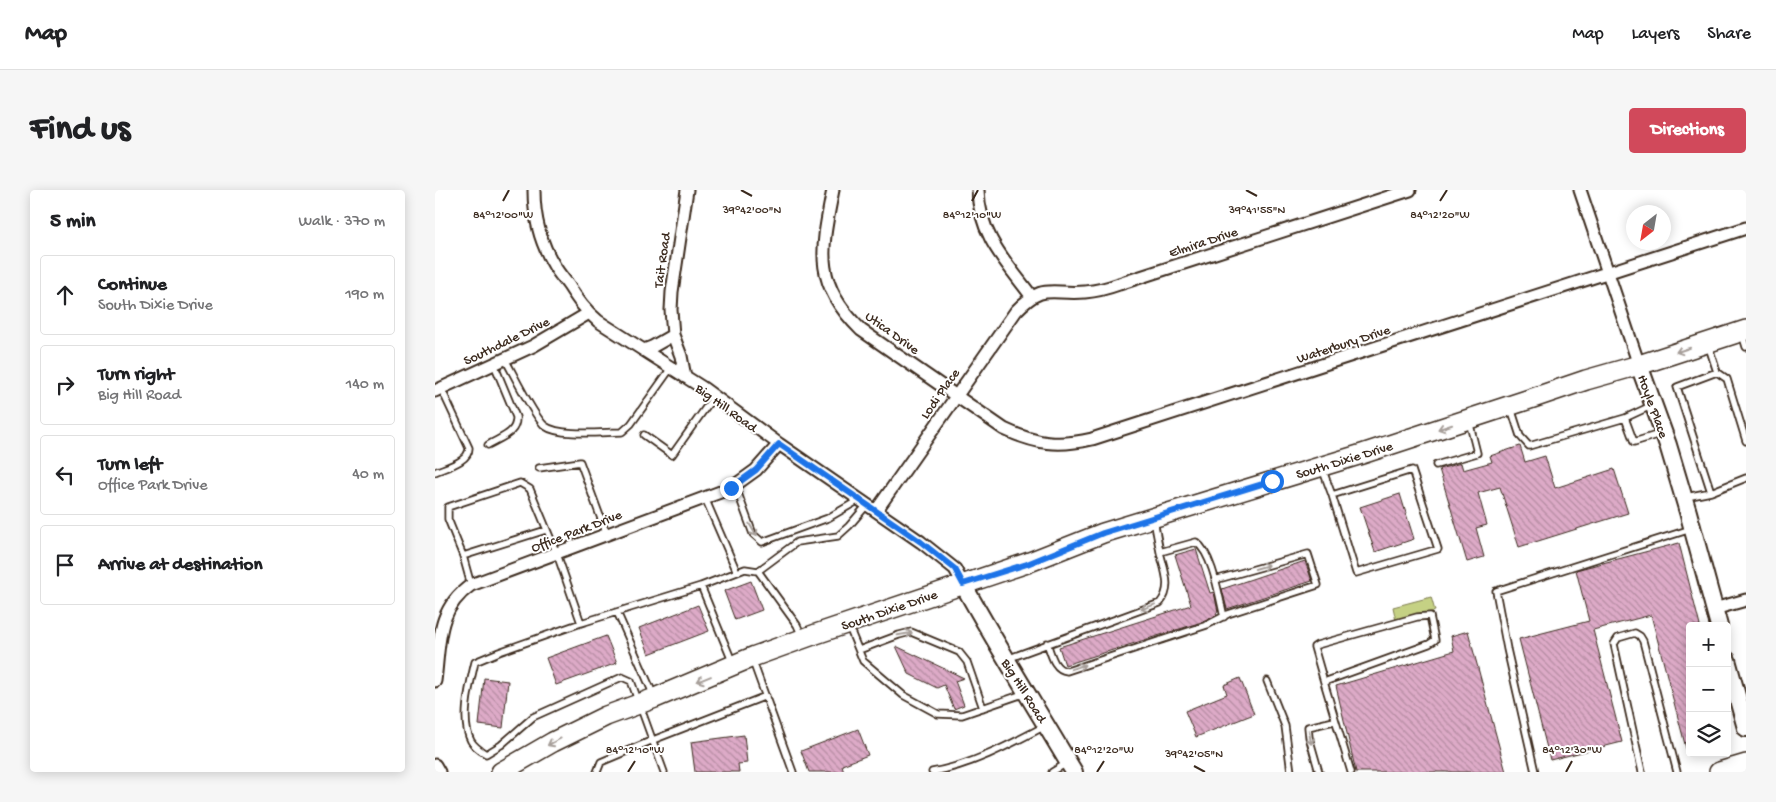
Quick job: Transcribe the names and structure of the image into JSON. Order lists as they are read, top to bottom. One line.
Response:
{"streets":{"main road":["South Dixie Drive"],"street":["Elmira Drive","Tait Road","Utica Drive","Southdale Drive","Waterbury Drive","Lodi Place","Hoyle Place","Big Hill Road","Office Park Drive"]},"crossings":[["Elmira Drive","Lodi Place"],["Tait Road","Big Hill Road"],["Utica Drive","Waterbury Drive"],["Utica Drive","Lodi Place"],["Southdale Drive","Big Hill Road"],["Waterbury Drive","Lodi Place"],["Waterbury Drive","Hoyle Place"],["Lodi Place","Big Hill Road"],["Hoyle Place","South Dixie Drive"],["Big Hill Road","South Dixie Drive"],["Big Hill Road","Office Park Drive"]],"one_way":["South Dixie Drive"],"north":"bottom left","page":{"header":"Map","nav":["Map","Layers","Share"],"buttons":"Directions","title":"Find us","heading":["5 min","Walk · 370 m"],"list":[["Continue","South Dixie Drive","190 m"],["Turn right","Big Hill Road","140 m"],["Turn left","Office Park Drive","40 m"],"Arrive at destination"],"map_buttons":["+","−"]},"coordinates":["39°42'00\"N","39°41'55\"N","84°12'00\"W","84°12'10\"W","84°12'20\"W","84°12'30\"W","39°42'05\"N"]}
